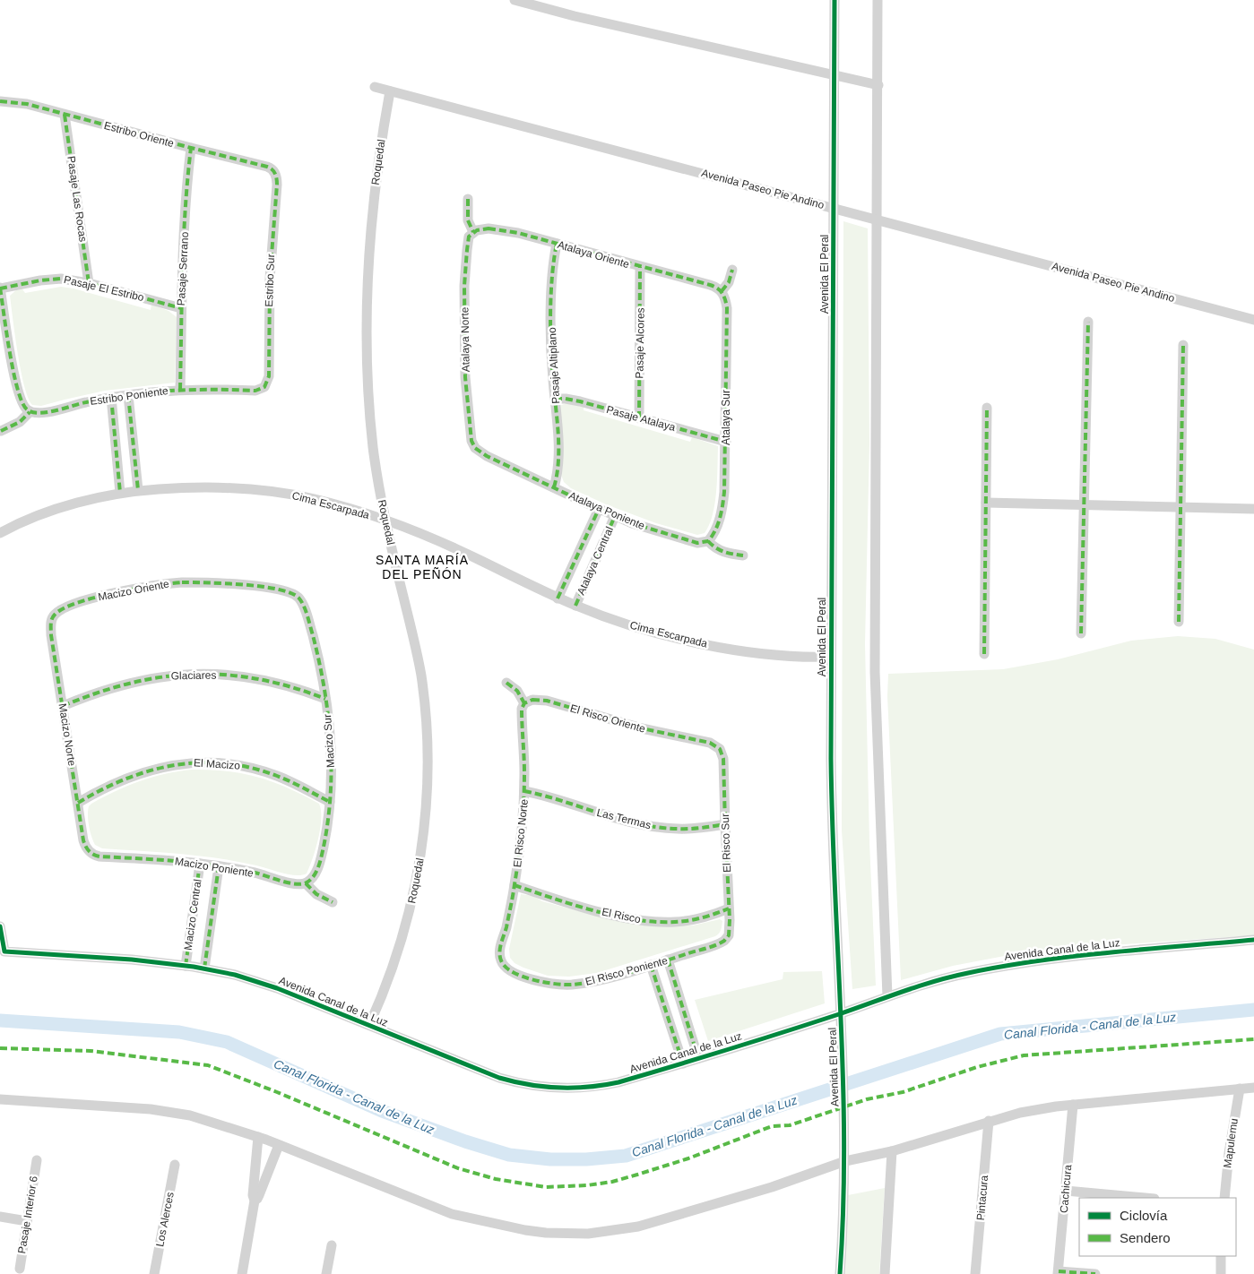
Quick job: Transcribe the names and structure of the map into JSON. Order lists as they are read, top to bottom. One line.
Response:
{"streets":{"street":["Estribo Oriente","Roquedal","Avenida Paseo Pie Andino","Pasaje Las Rocas","Atalaya Oriente","Pasaje Serrano","Avenida El Peral","Estribo Sur","Pasaje El Estribo","Atalaya Norte","Pasaje Alcores","Pasaje Altiplano","Estribo Poniente","Atalaya Sur","Pasaje Atalaya","Cima Escarpada","Atalaya Poniente","Atalaya Central","Macizo Oriente","Glaciares","El Risco Oriente","Macizo Norte","Macizo Sur","El Macizo","Las Termas","El Risco Norte","El Risco Sur","Macizo Poniente","Macizo Central","El Risco","Avenida Canal de la Luz","El Risco Poniente","Mapulemu","Cachicura","Pintacura","Pasaje Interior 6","Los Alerces"]},"crossings":[["Estribo Oriente","Pasaje Las Rocas"],["Estribo Oriente","Pasaje Serrano"],["Estribo Oriente","Estribo Sur"],["Roquedal","Avenida Paseo Pie Andino"],["Roquedal","Cima Escarpada"],["Roquedal","Avenida Canal de la Luz"],["Avenida Paseo Pie Andino","Avenida El Peral"],["Pasaje Las Rocas","Pasaje El Estribo"],["Atalaya Oriente","Atalaya Norte"],["Atalaya Oriente","Pasaje Alcores"],["Atalaya Oriente","Pasaje Altiplano"],["Atalaya Oriente","Atalaya Sur"],["Pasaje Serrano","Pasaje El Estribo"],["Pasaje Serrano","Estribo Poniente"],["Avenida El Peral","Cima Escarpada"],["Avenida El Peral","Avenida Canal de la Luz"],["Estribo Sur","Estribo Poniente"],["Atalaya Norte","Atalaya Poniente"],["Pasaje Alcores","Pasaje Atalaya"],["Pasaje Altiplano","Pasaje Atalaya"],["Pasaje Altiplano","Atalaya Poniente"],["Atalaya Sur","Pasaje Atalaya"],["Atalaya Sur","Atalaya Poniente"],["Cima Escarpada","Atalaya Central"],["Atalaya Poniente","Atalaya Central"],["Macizo Oriente","Macizo Norte"],["Macizo Oriente","Macizo Sur"],["Glaciares","Macizo Norte"],["Glaciares","Macizo Sur"],["El Risco Oriente","El Risco Norte"],["El Risco Oriente","El Risco Sur"],["Macizo Norte","El Macizo"],["Macizo Norte","Macizo Poniente"],["Macizo Sur","El Macizo"],["Macizo Sur","Macizo Poniente"],["Las Termas","El Risco Norte"],["Las Termas","El Risco Sur"],["El Risco Norte","El Risco"],["El Risco Norte","El Risco Poniente"],["El Risco Sur","El Risco"],["El Risco Sur","El Risco Poniente"],["Macizo Poniente","Macizo Central"],["Macizo Central","Avenida Canal de la Luz"]],"districts":["SANTA MARÍA DEL PEÑÓN"],"water":["Canal Florida - Canal de la Luz"],"legend":["Ciclovía","Sendero"]}
